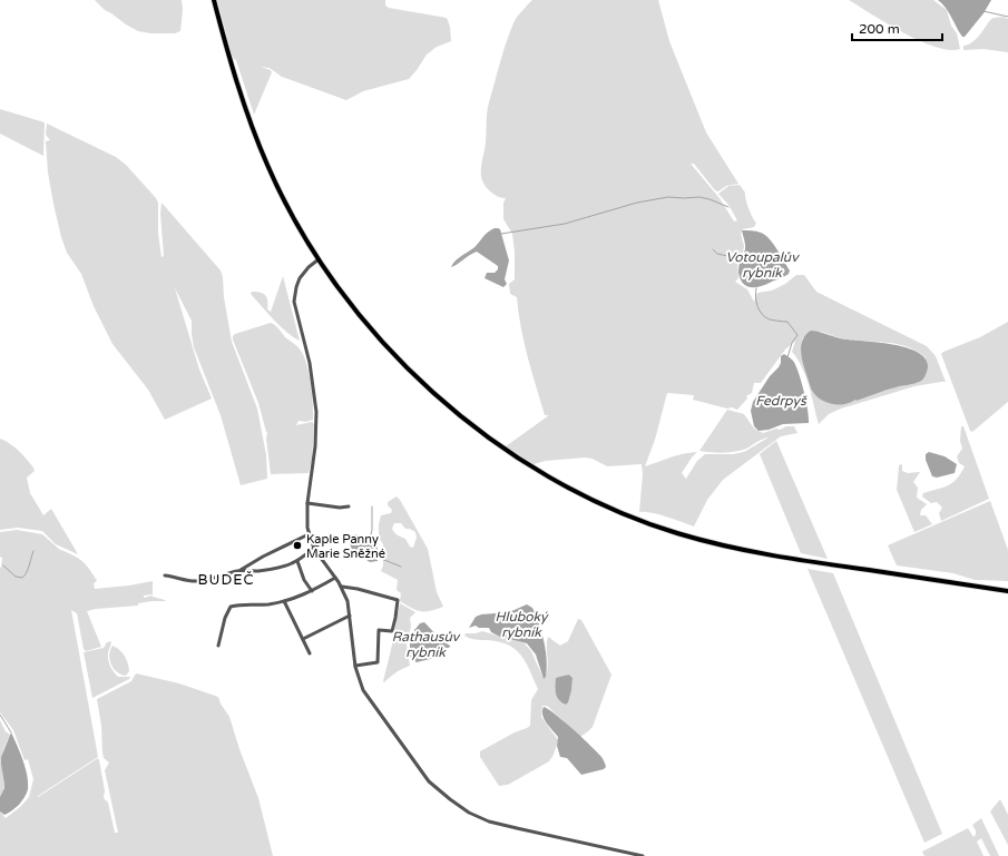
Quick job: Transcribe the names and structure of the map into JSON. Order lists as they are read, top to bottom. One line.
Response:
{"districts":["BUDEČ"],"water":["Votoupalův rybník","Fedrpyš","Hluboký rybník","Rathausův rybník"],"places":["Kaple Panny Marie Sněžné"],"scale_bar":"200 m"}
